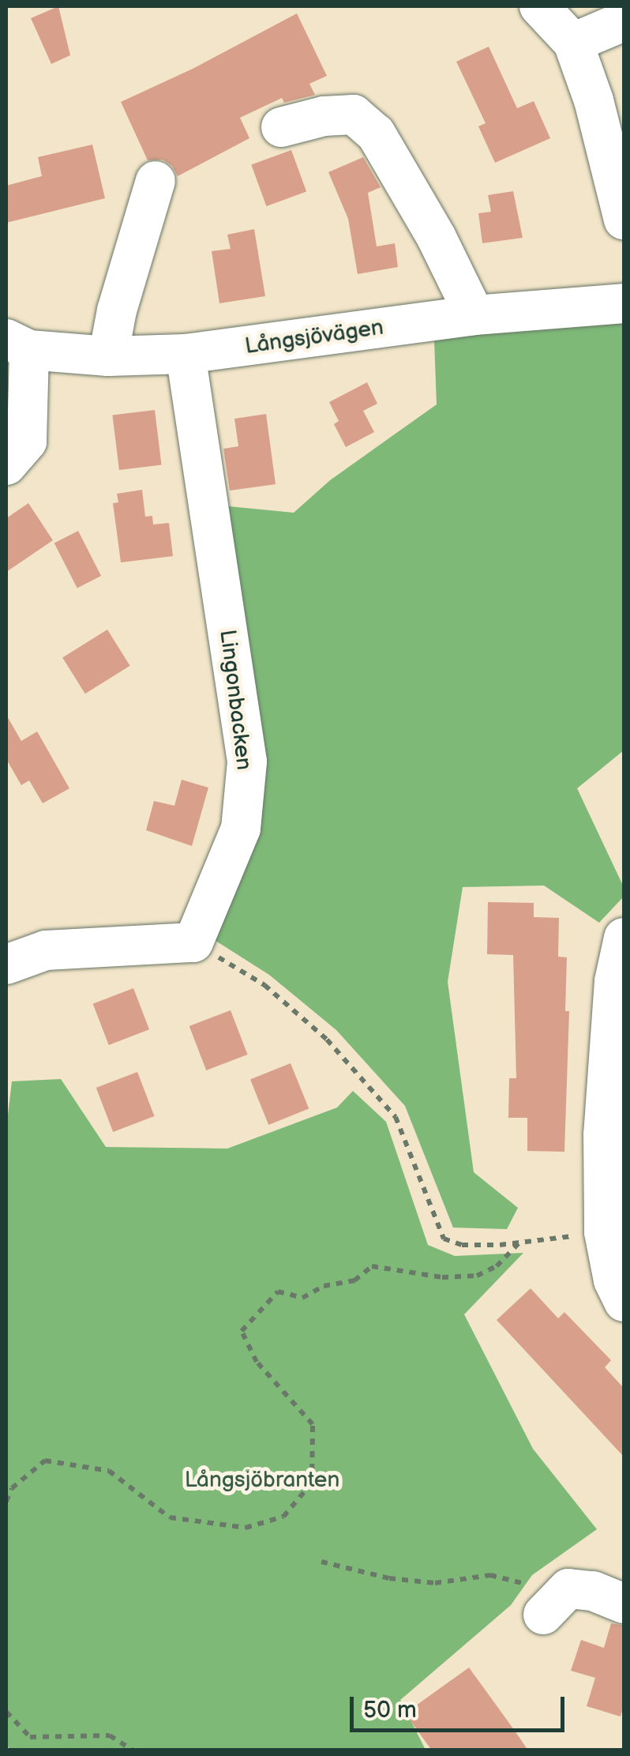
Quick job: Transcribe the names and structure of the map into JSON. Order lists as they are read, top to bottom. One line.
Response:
{"streets":{"street":["Långsjövägen","Lingonbacken"]},"crossings":[["Långsjövägen","Lingonbacken"]],"parks":["Långsjöbranten"],"scale_bar":"50 m"}
